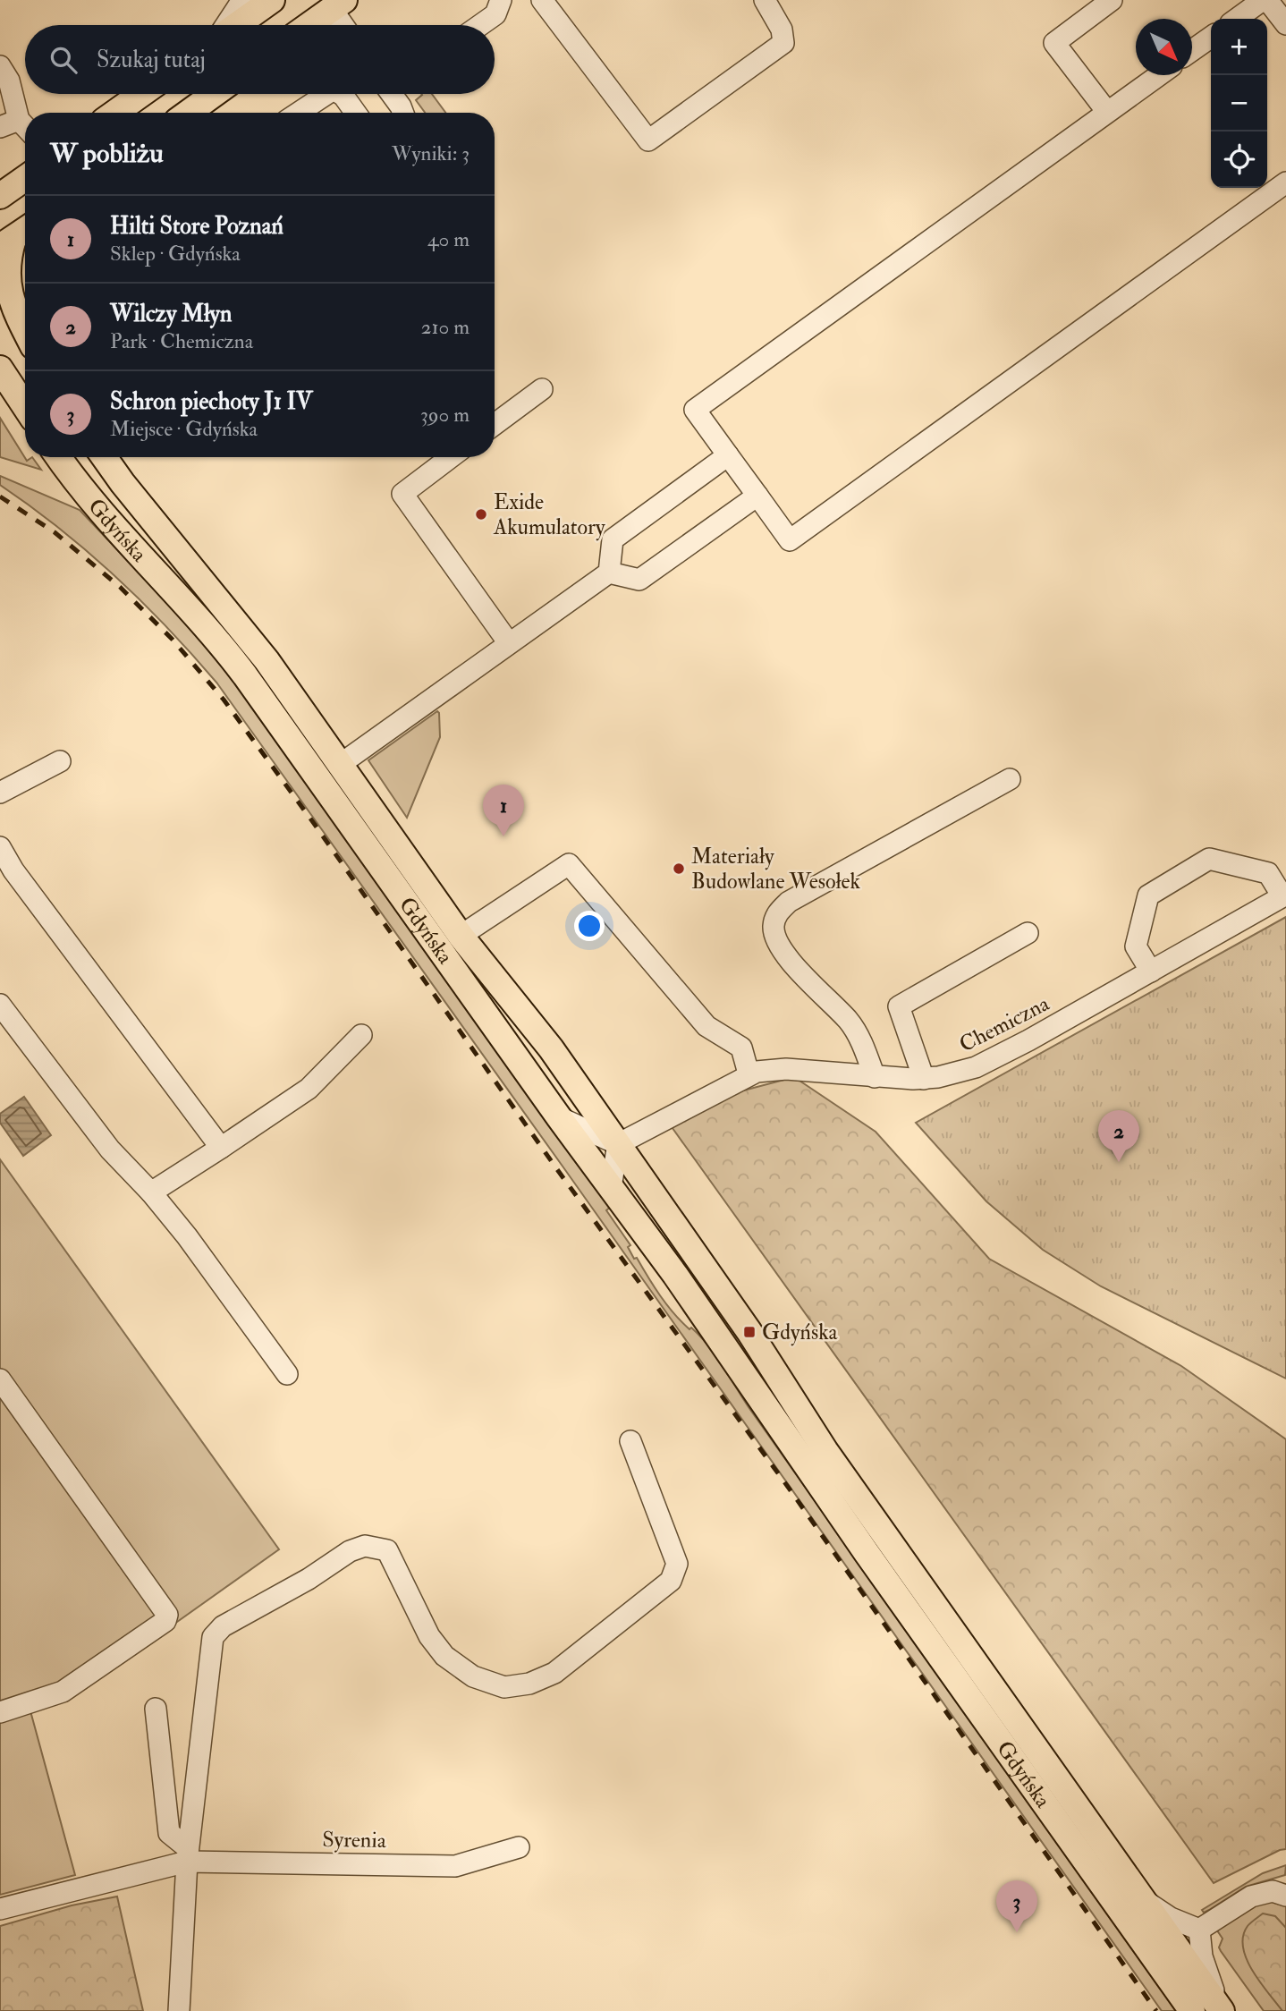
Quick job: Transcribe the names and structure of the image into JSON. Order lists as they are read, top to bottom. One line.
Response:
{"streets":{"main road":["Gdyńska"],"street":["Chemiczna","Syrenia"]},"crossings":[["Gdyńska","Chemiczna"]],"places":{"other":["Exide Akumulatory","Materiały Budowlane Wesołek"],"transit":["Gdyńska"]},"north":"bottom right","page":{"map_buttons":["+","−"],"search":"Szukaj tutaj","heading":["W pobliżu","Wyniki: 3"],"list":[{"mark":"1","name":"Hilti Store Poznań","note":"Sklep · Gdyńska","value":"40 m"},{"mark":"2","name":"Wilczy Młyn","note":"Park · Chemiczna","value":"210 m"},{"mark":"3","name":"Schron piechoty J1 IV","note":"Miejsce · Gdyńska","value":"390 m"}],"pins":["1","2","3"]}}
